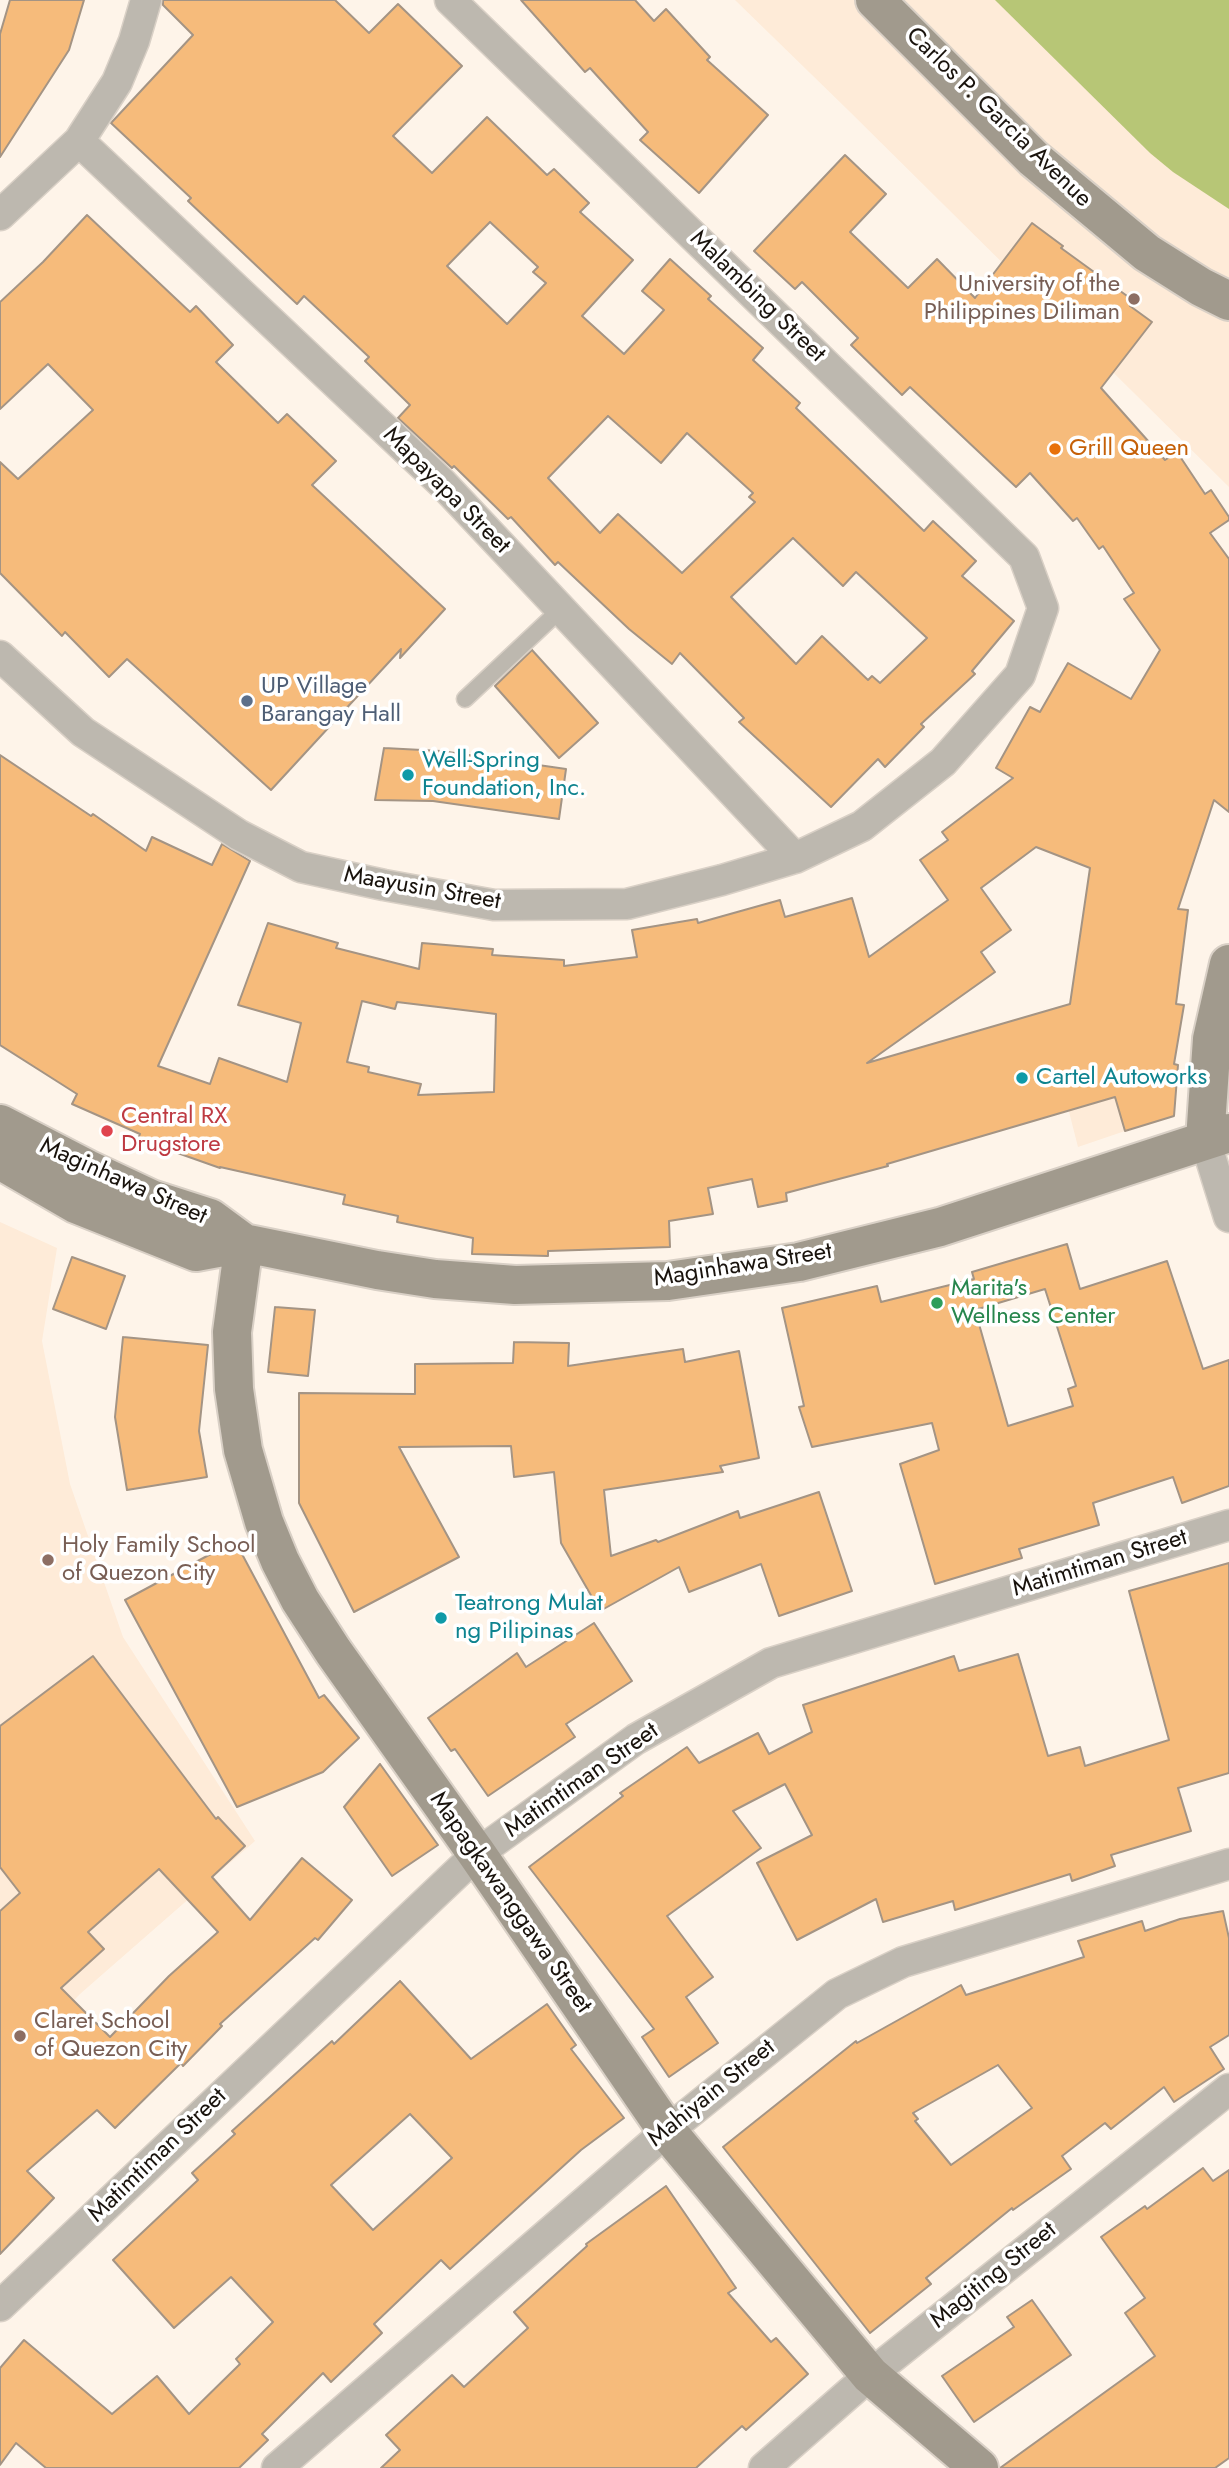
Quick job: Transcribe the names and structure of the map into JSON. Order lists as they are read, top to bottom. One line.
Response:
{"streets":{"street":["Carlos P. Garcia Avenue","Malambing Street","Mapayapa Street","Maayusin Street","Maginhawa Street","Matimtiman Street","Mapagkawanggawa Street","Mahiyain Street","Magiting Street"]},"crossings":[["Malambing Street","Maayusin Street"],["Mapayapa Street","Maayusin Street"],["Maginhawa Street","Mapagkawanggawa Street"],["Matimtiman Street","Mapagkawanggawa Street"],["Mapagkawanggawa Street","Mahiyain Street"],["Mapagkawanggawa Street","Magiting Street"]],"places":["University of the Philippines Diliman","Grill Queen","UP Village Barangay Hall","Well-Spring Foundation, Inc.","Cartel Autoworks","Central RX Drugstore","Marita's Wellness Center","Holy Family School of Quezon City","Teatrong Mulat ng Pilipinas","Claret School of Quezon City"]}
